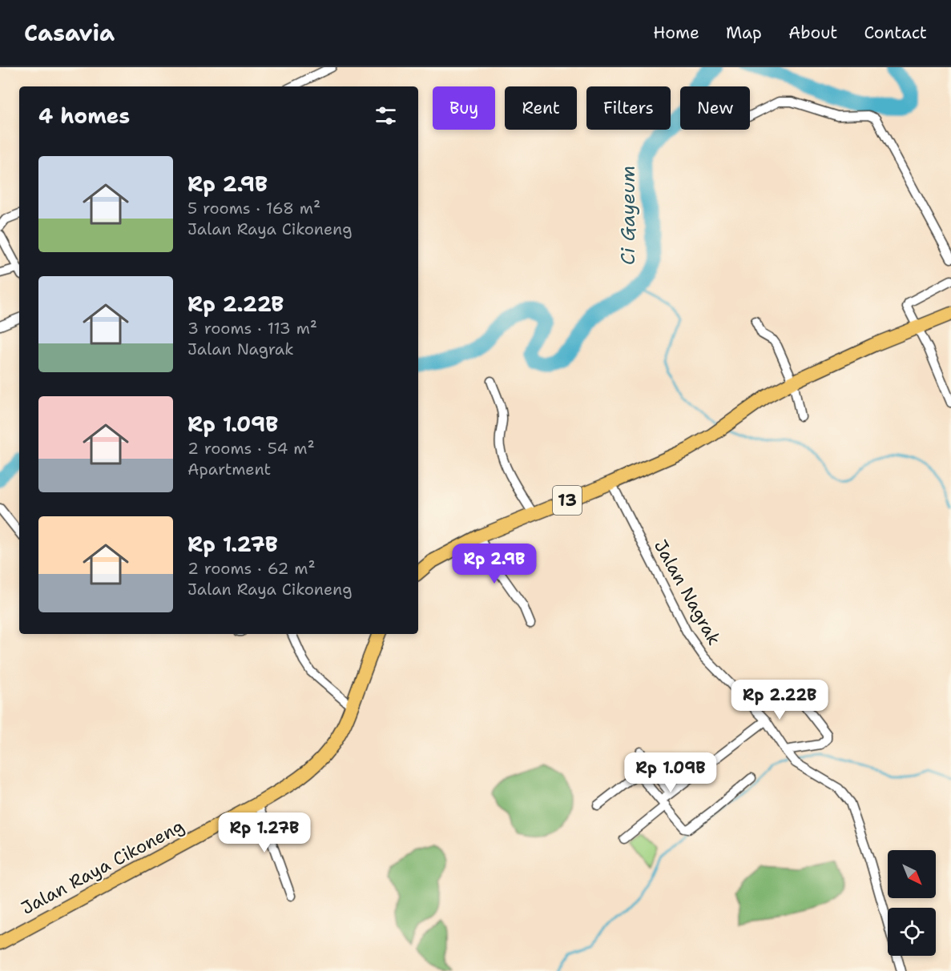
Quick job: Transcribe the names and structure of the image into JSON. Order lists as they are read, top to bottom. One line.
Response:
{"streets":{"highway":["13","Jalan Raya Cikoneng"],"street":["Jalan Nagrak"]},"crossings":[["13","Jalan Nagrak"]],"water":["Ci Gayeum"],"north":"bottom right","page":{"header":"Casavia","nav":["Home","Map","About","Contact"],"chip":["Buy","Rent","Filters","New"],"heading":"4 homes","list":[{"name":"Rp 2.9B","note":"5 rooms · 168 m² · Jalan Raya Cikoneng"},{"name":"Rp 2.22B","note":"3 rooms · 113 m² · Jalan Nagrak"},{"name":"Rp 1.09B","note":"2 rooms · 54 m² · Apartment"},{"name":"Rp 1.27B","note":"2 rooms · 62 m² · Jalan Raya Cikoneng"}],"price":["Rp 2.9B","Rp 2.22B","Rp 1.09B","Rp 1.27B"]}}
